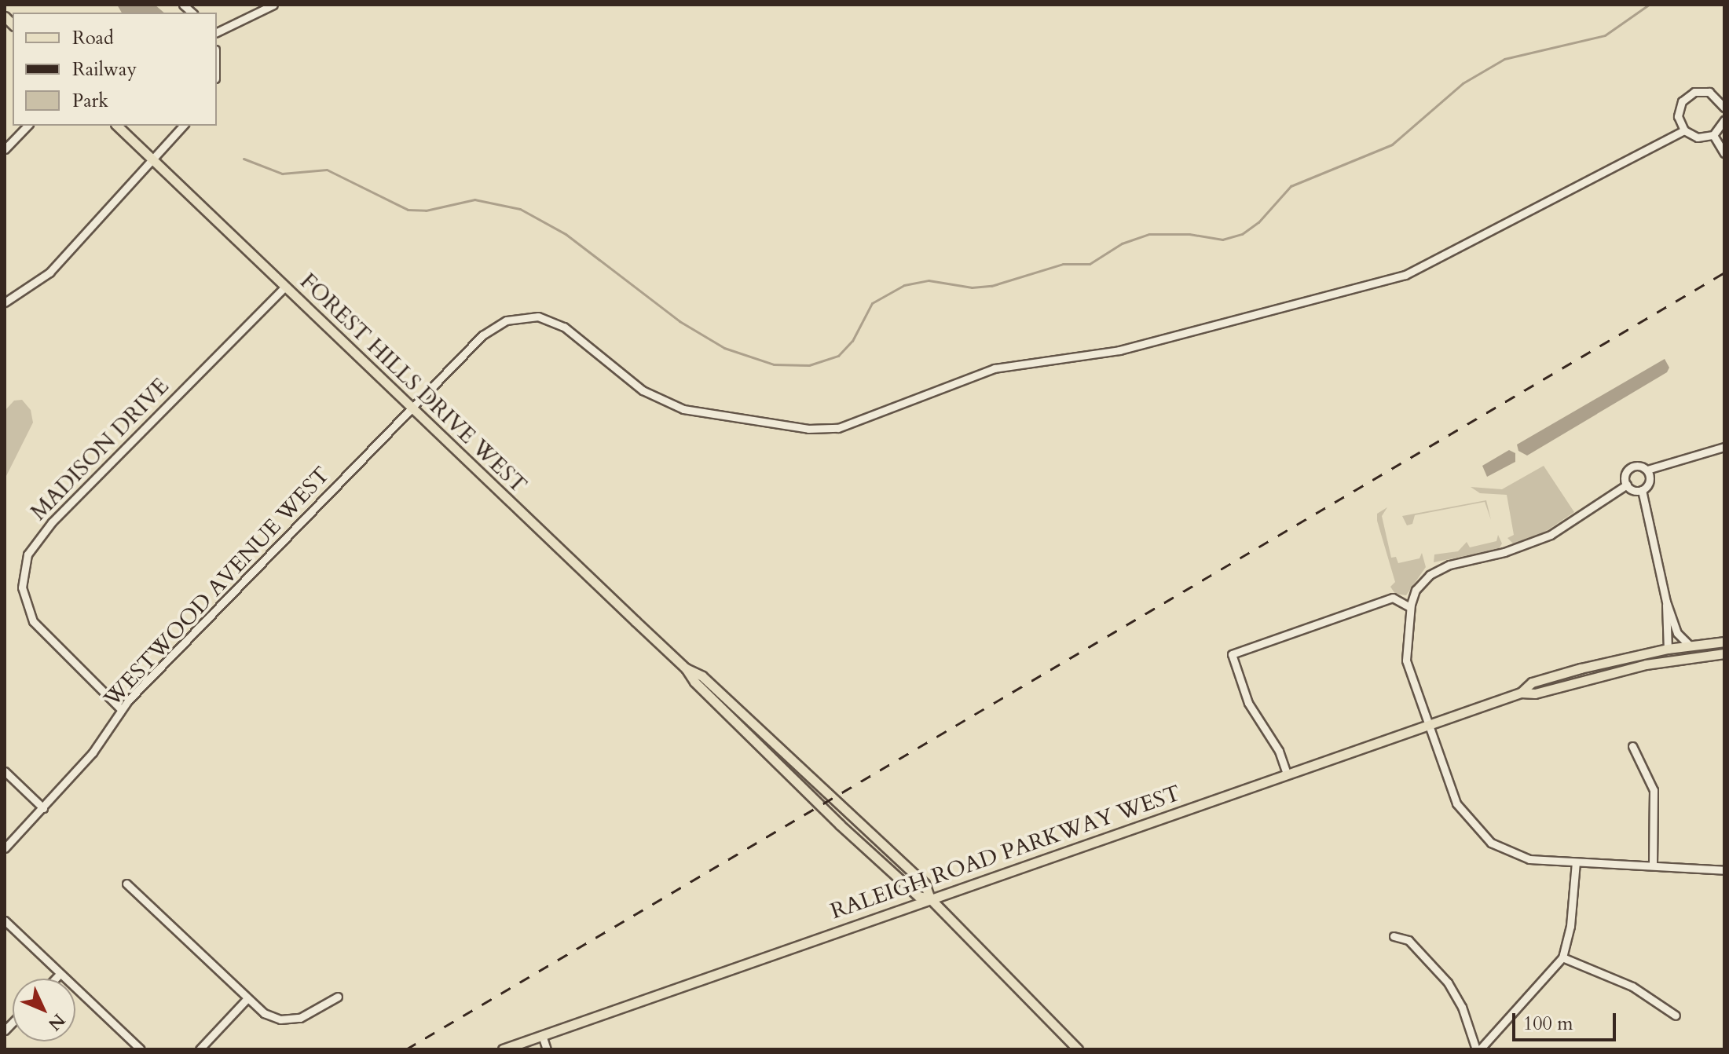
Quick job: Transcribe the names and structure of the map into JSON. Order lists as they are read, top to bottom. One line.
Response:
{"streets":{"main road":["FOREST HILLS DRIVE WEST","RALEIGH ROAD PARKWAY WEST"],"street":["MADISON DRIVE","WESTWOOD AVENUE WEST"]},"crossings":[["FOREST HILLS DRIVE WEST","MADISON DRIVE"],["FOREST HILLS DRIVE WEST","WESTWOOD AVENUE WEST"],["FOREST HILLS DRIVE WEST","RALEIGH ROAD PARKWAY WEST"],["MADISON DRIVE","WESTWOOD AVENUE WEST"]],"legend":["Road","Railway","Park"],"scale_bar":"100 m","north":"bottom right"}
